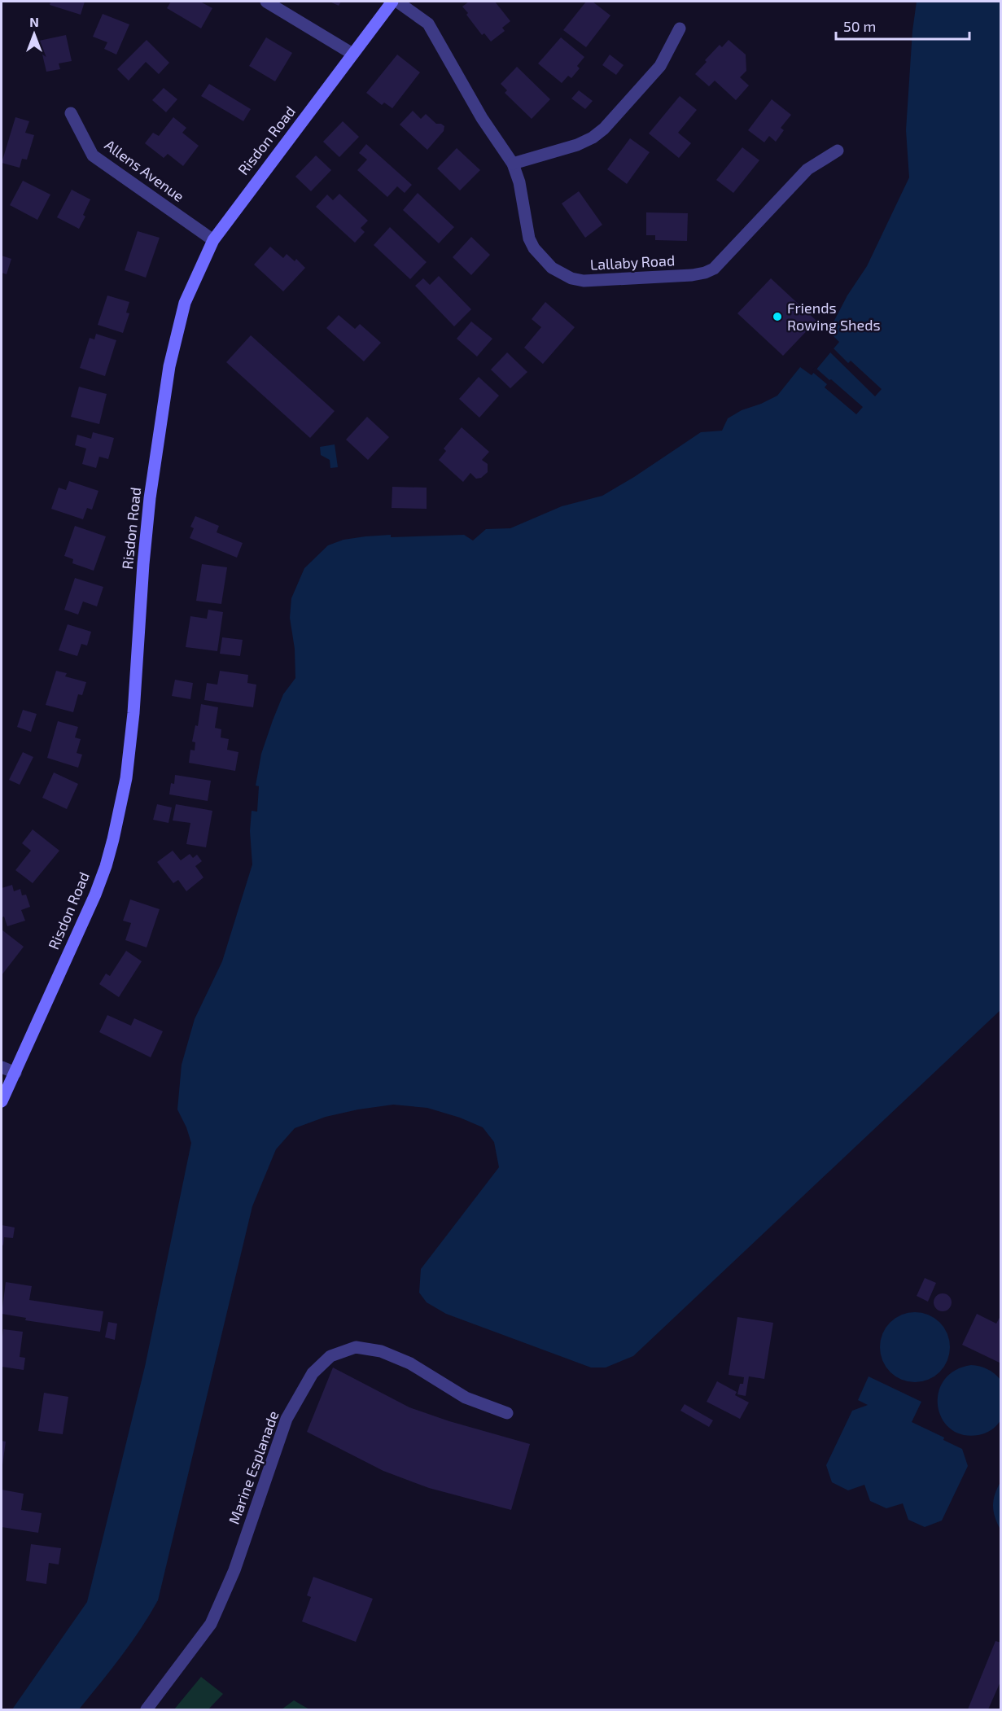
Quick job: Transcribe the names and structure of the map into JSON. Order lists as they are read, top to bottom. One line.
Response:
{"streets":{"street":["Risdon Road","Allens Avenue","Lallaby Road","Marine Esplanade"]},"crossings":[["Risdon Road","Allens Avenue"]],"places":["Friends Rowing Sheds"],"scale_bar":"50 m","north":"top"}
